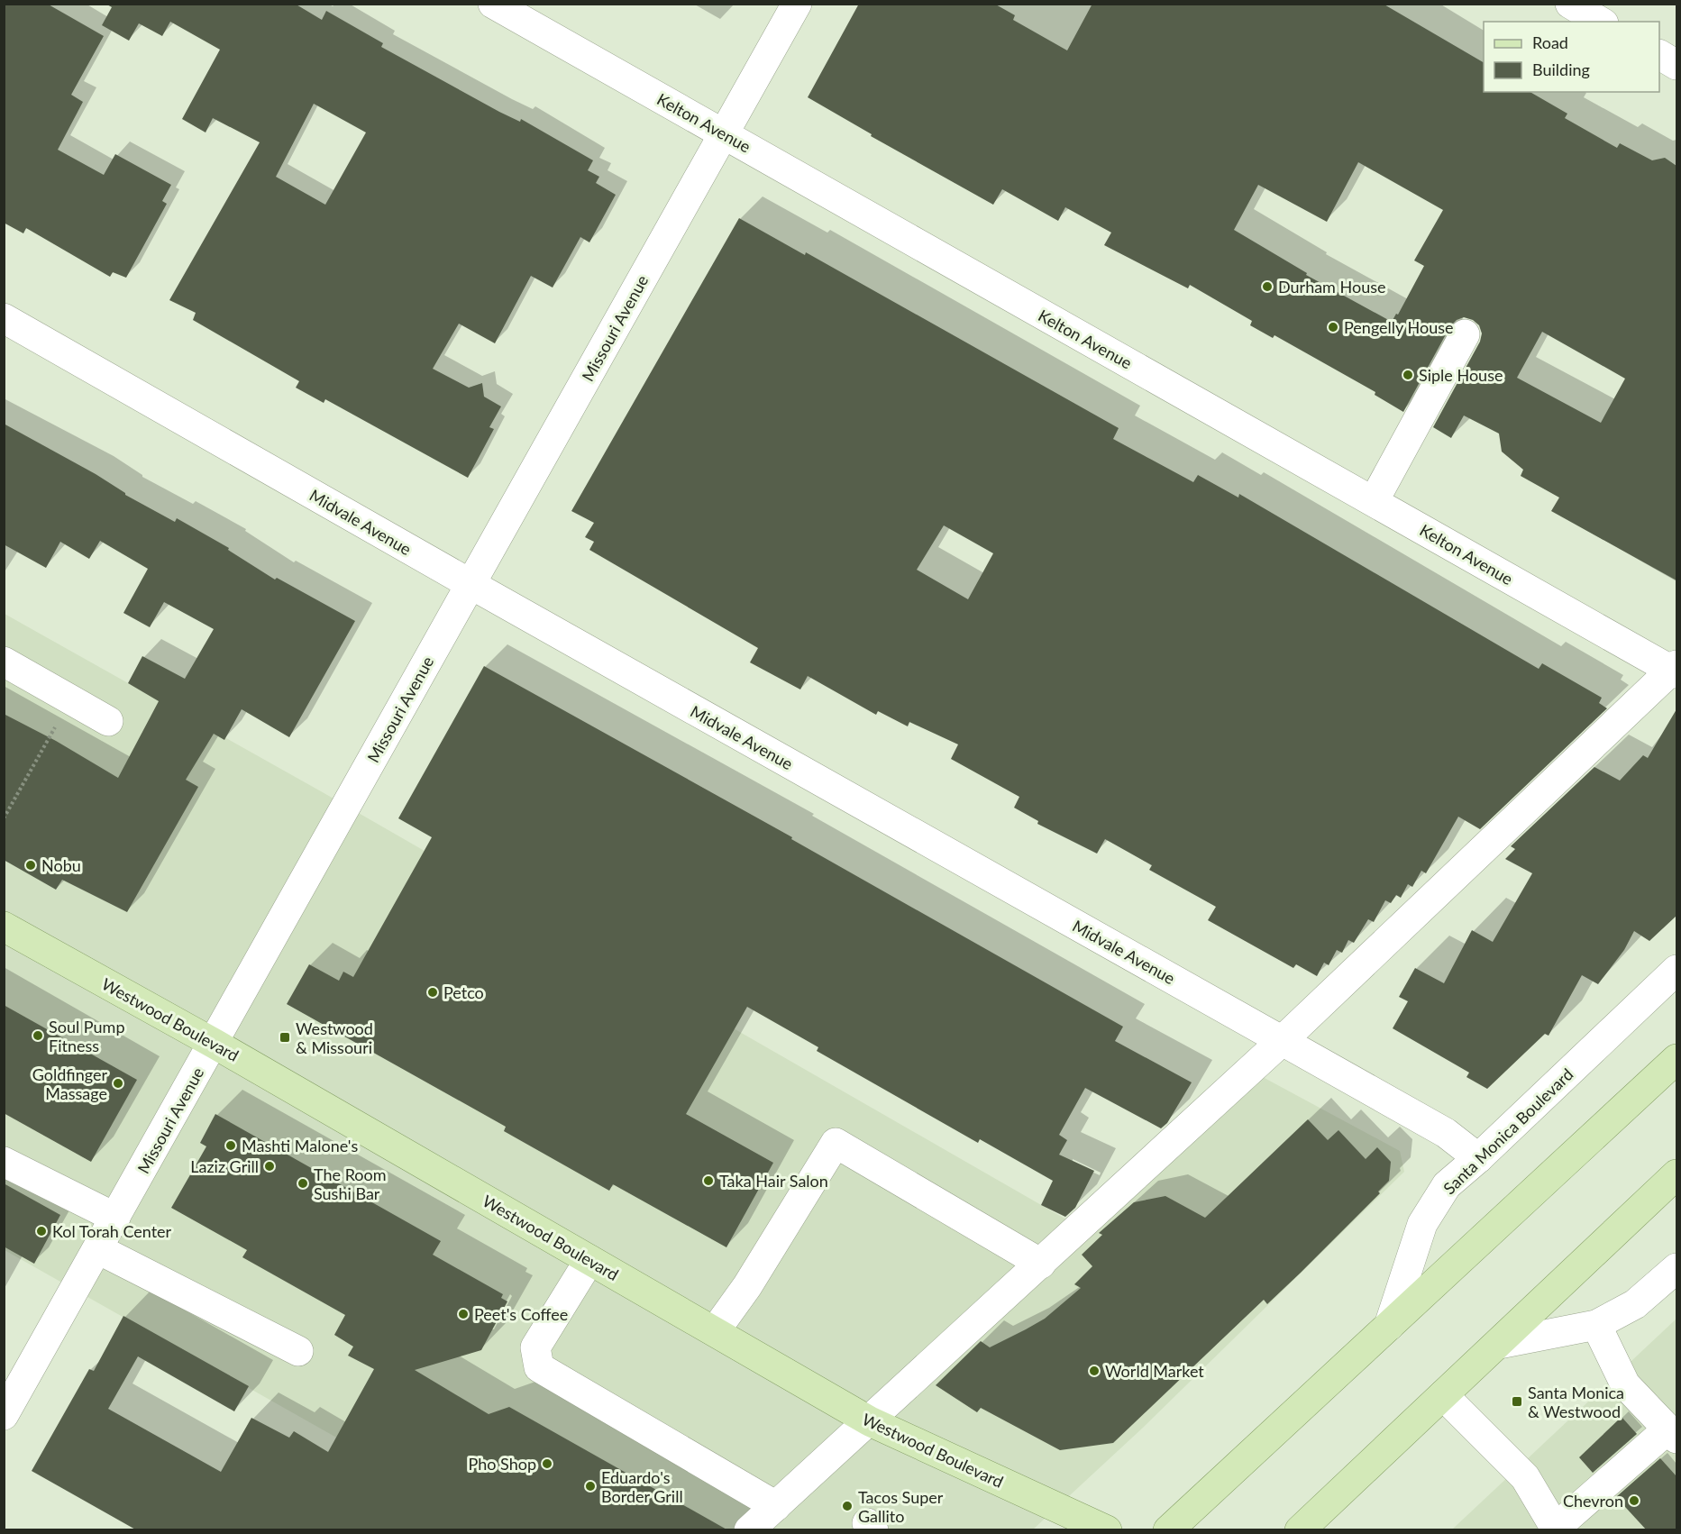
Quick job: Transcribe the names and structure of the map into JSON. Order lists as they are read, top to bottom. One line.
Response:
{"streets":{"main road":["Westwood Boulevard","Santa Monica Boulevard"],"street":["Kelton Avenue","Missouri Avenue","Midvale Avenue"]},"crossings":[["Kelton Avenue","Missouri Avenue"],["Missouri Avenue","Midvale Avenue"],["Missouri Avenue","Westwood Boulevard"],["Midvale Avenue","Santa Monica Boulevard"]],"places":{"other":["Durham House","Pengelly House","Siple House","Nobu","Petco","Soul Pump Fitness","Goldfinger Massage","Mashti Malone's","Laziz Grill","Taka Hair Salon","The Room Sushi Bar","Kol Torah Center","Peet's Coffee","World Market","Pho Shop","Eduardo's Border Grill","Chevron","Tacos Super Gallito"],"transit":["Westwood & Missouri","Santa Monica & Westwood"]},"legend":["Road","Building"]}
